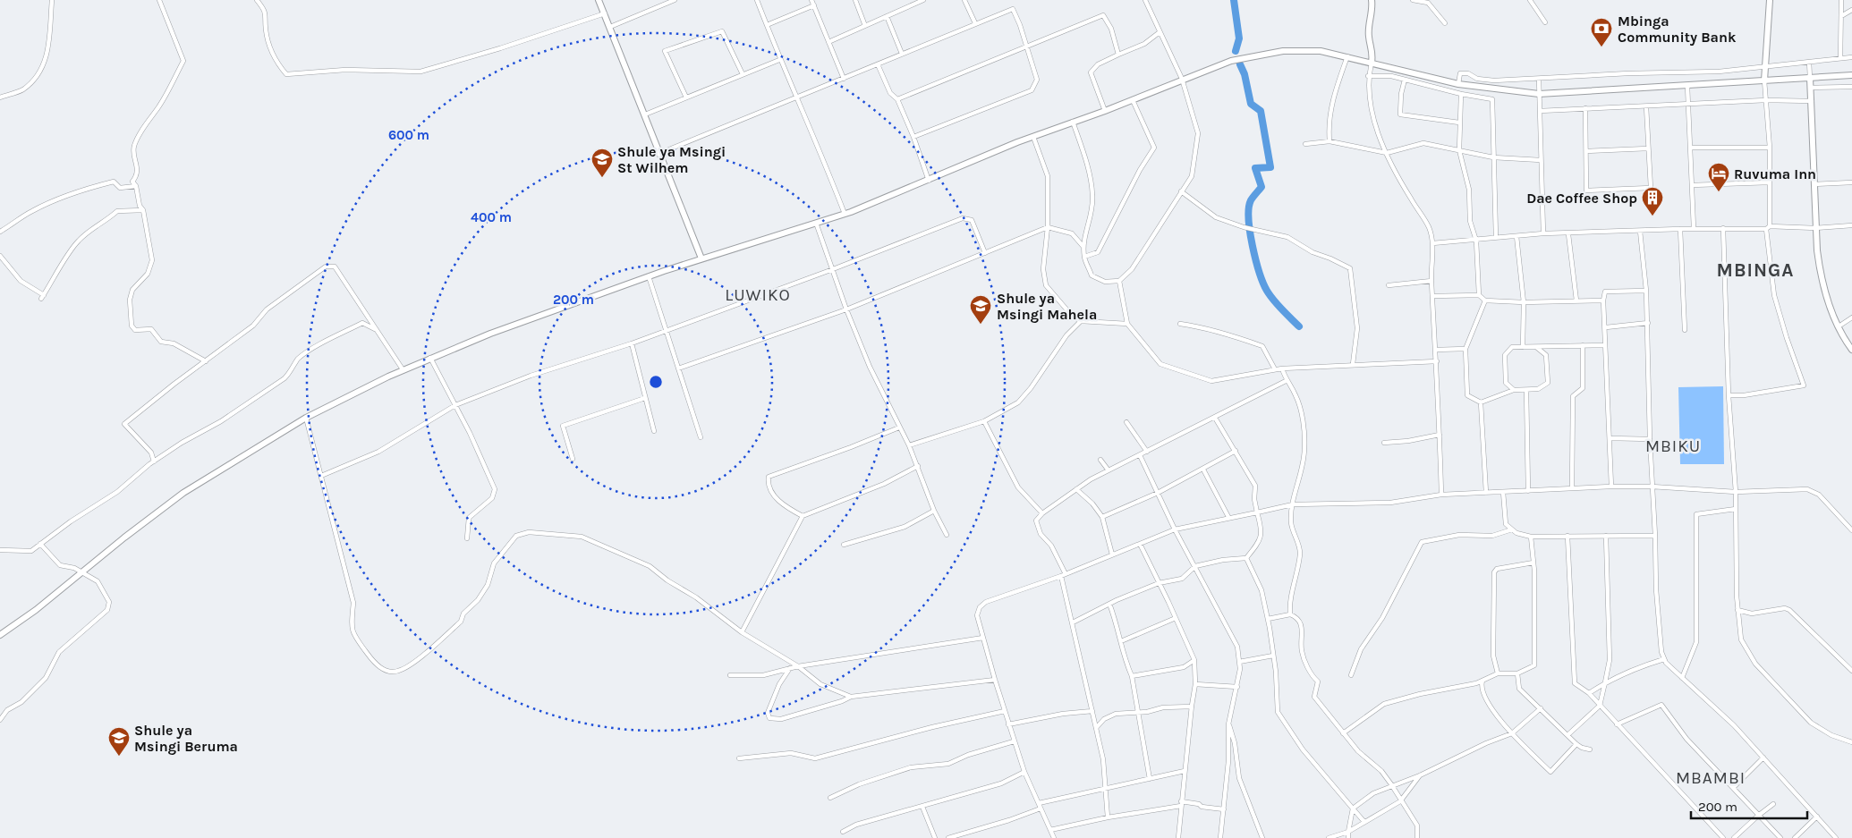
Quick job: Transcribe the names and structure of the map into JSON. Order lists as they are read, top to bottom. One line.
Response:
{"districts":["MBINGA","LUWIKO","MBIKU","MBAMBI"],"places":{"bank":["Mbinga Community Bank"],"school or university":["Shule ya Msingi St Wilhem","Shule ya Msingi Mahela","Shule ya Msingi Beruma"],"hotel":["Ruvuma Inn"],"building":["Dae Coffee Shop"]},"scale_bar":"200 m","rings":["600 m","400 m","200 m"]}
